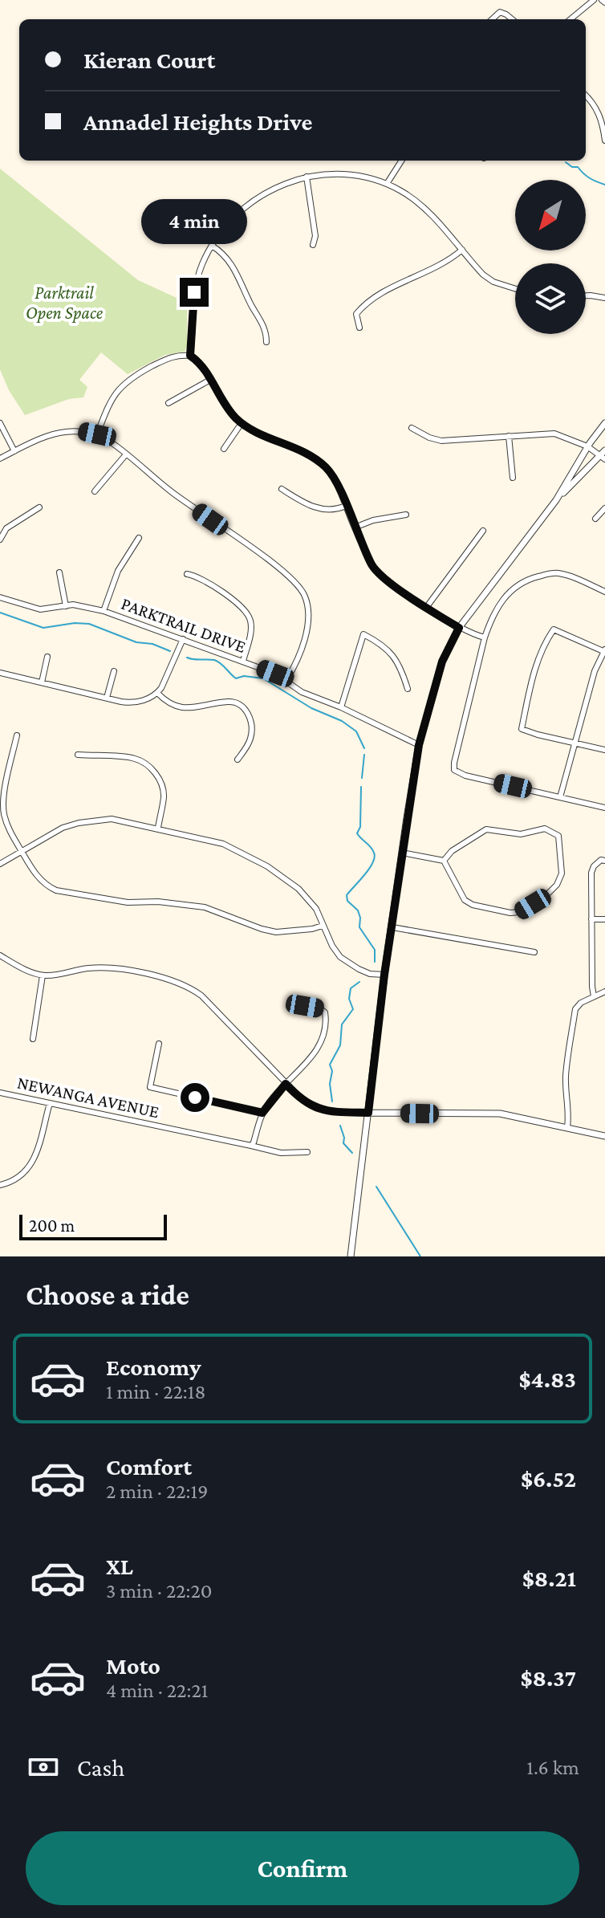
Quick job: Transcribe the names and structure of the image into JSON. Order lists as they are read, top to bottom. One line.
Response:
{"streets":{"street":["PARKTRAIL DRIVE","NEWANGA AVENUE"]},"parks":["Parktrail Open Space"],"scale_bar":"200 m","north":"bottom left","page":{"banner":["Kieran Court","Annadel Heights Drive"],"bubble":"4 min","scale":"200 m","heading":"Choose a ride","list":[{"name":"Economy","note":"1 min · 22:18","value":"$4.83"},{"name":"Comfort","note":"2 min · 22:19","value":"$6.52"},{"name":"XL","note":"3 min · 22:20","value":"$8.21"},{"name":"Moto","note":"4 min · 22:21","value":"$8.37"}],"pay":["Cash","1.6 km"],"buttons":"Confirm"}}
